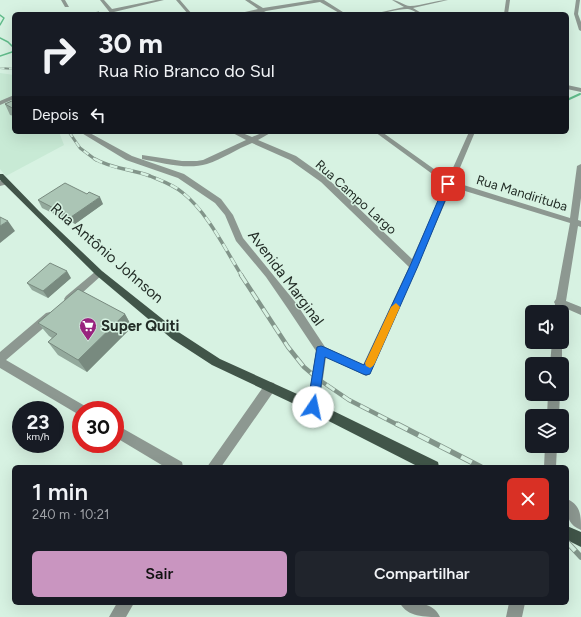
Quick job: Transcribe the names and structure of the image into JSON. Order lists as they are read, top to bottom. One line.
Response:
{"streets":{"main road":["Rua Antônio Johnson"],"street":["Rua Mandirituba","Rua Campo Largo","Avenida Marginal"]},"crossings":[["Rua Antônio Johnson","Avenida Marginal"]],"places":{"supermarket":["Super Quiti"]},"page":{"turn":["30 m","Rua Rio Branco do Sul"],"then":"Depois","speed":"23 km/h","limit":"30","heading":["1 min","240 m · 10:21"],"buttons":["Sair","Compartilhar"]}}
